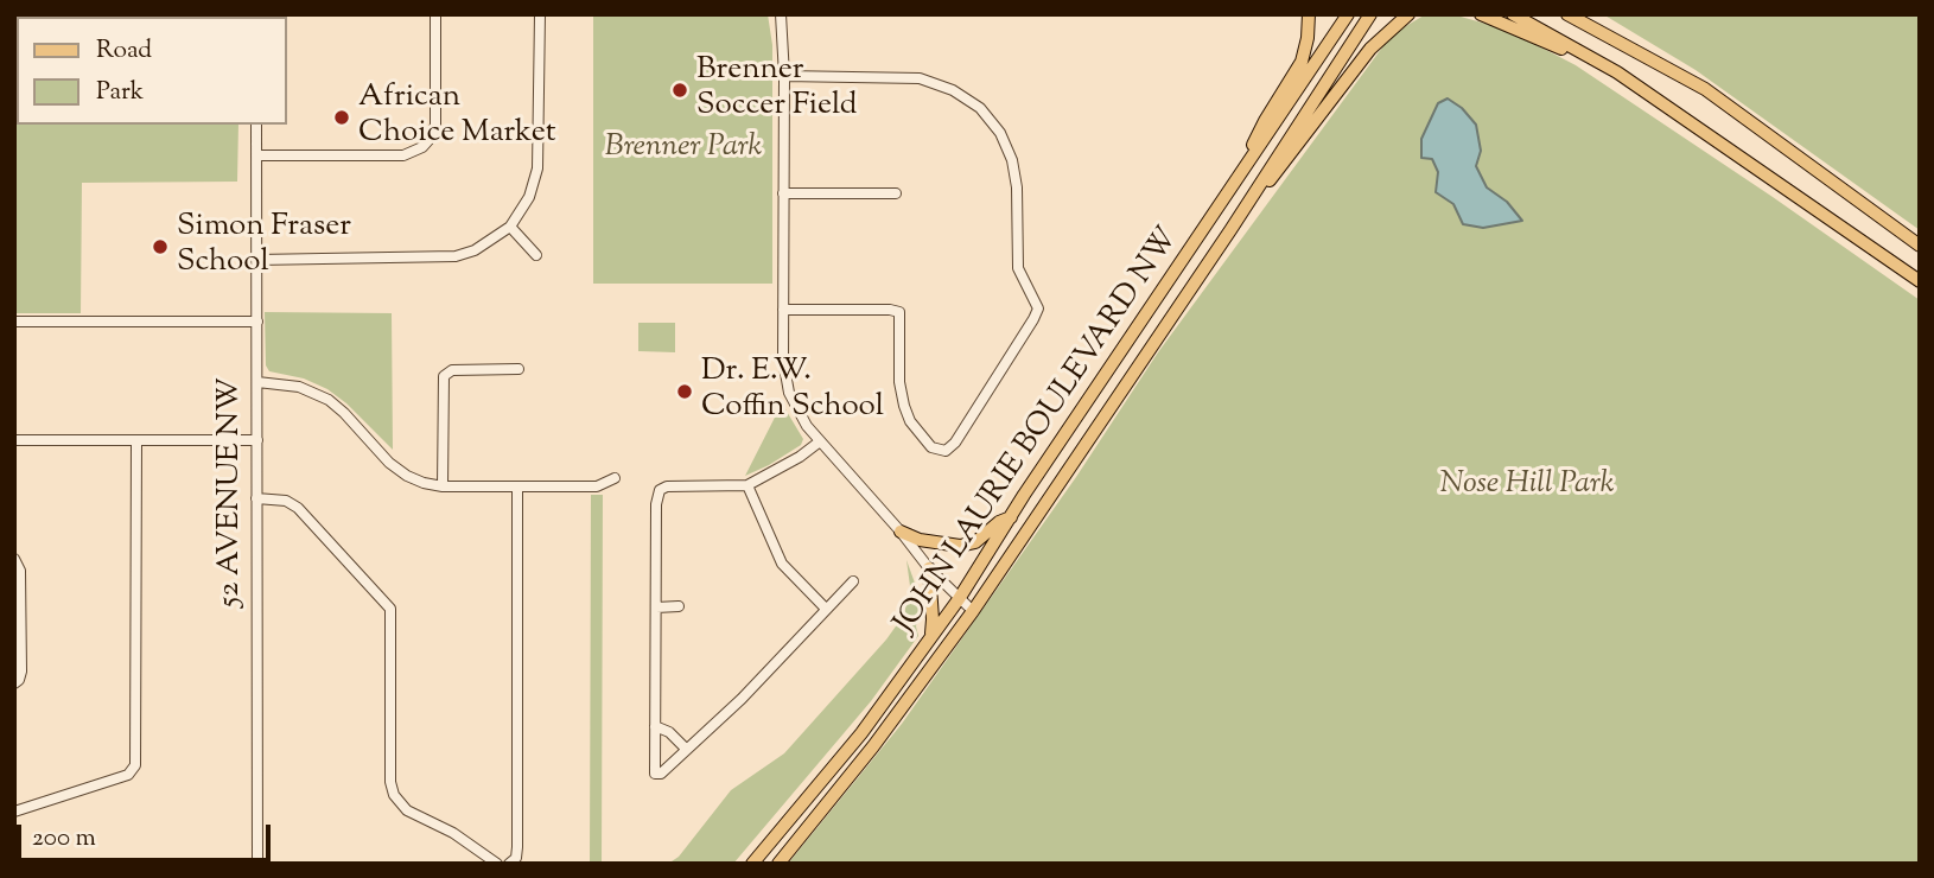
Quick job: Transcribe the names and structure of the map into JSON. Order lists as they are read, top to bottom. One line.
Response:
{"streets":{"main road":["JOHN LAURIE BOULEVARD NW"],"street":["52 AVENUE NW"]},"parks":["Brenner Park","Nose Hill Park"],"places":["Brenner Soccer Field","African Choice Market","Simon Fraser School","Dr. E.W. Coffin School"],"legend":["Road","Park"],"scale_bar":"200 m"}
